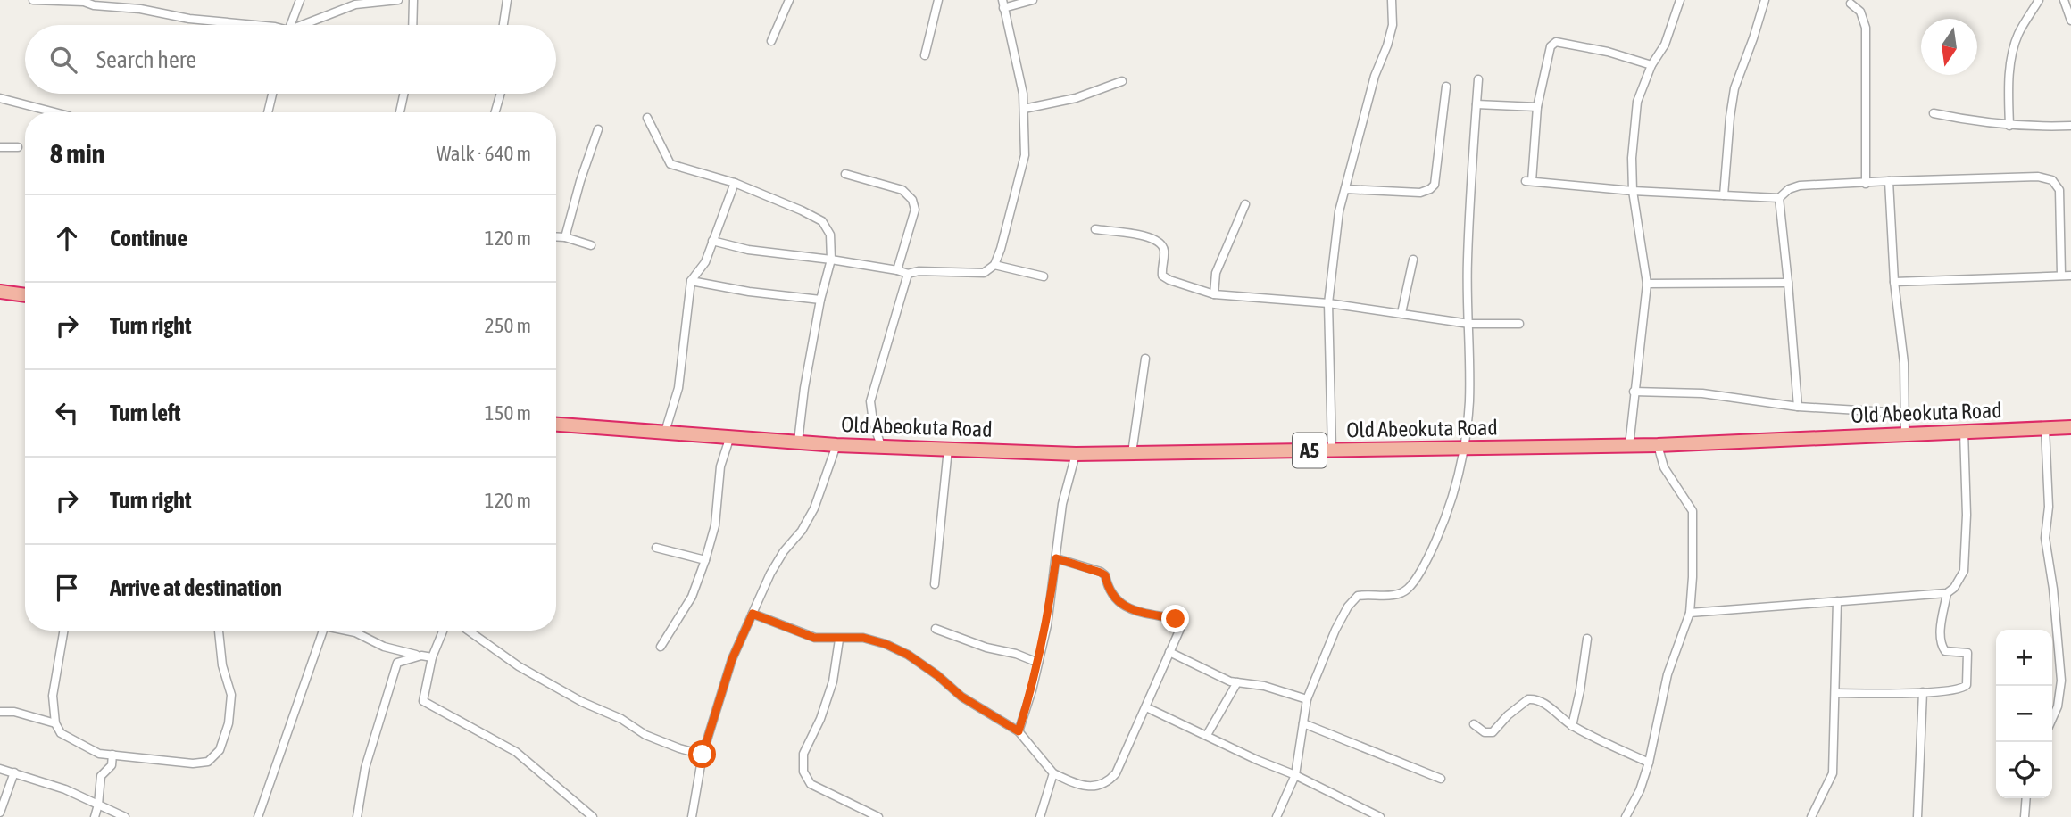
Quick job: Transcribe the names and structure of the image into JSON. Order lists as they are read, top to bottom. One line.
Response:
{"streets":{"highway":["Old Abeokuta Road","A5"]},"north":"bottom","page":{"search":"Search here","heading":["8 min","Walk · 640 m"],"list":[["Continue","120 m"],["Turn right","250 m"],["Turn left","150 m"],["Turn right","120 m"],"Arrive at destination"],"map_buttons":["+","−"]}}
